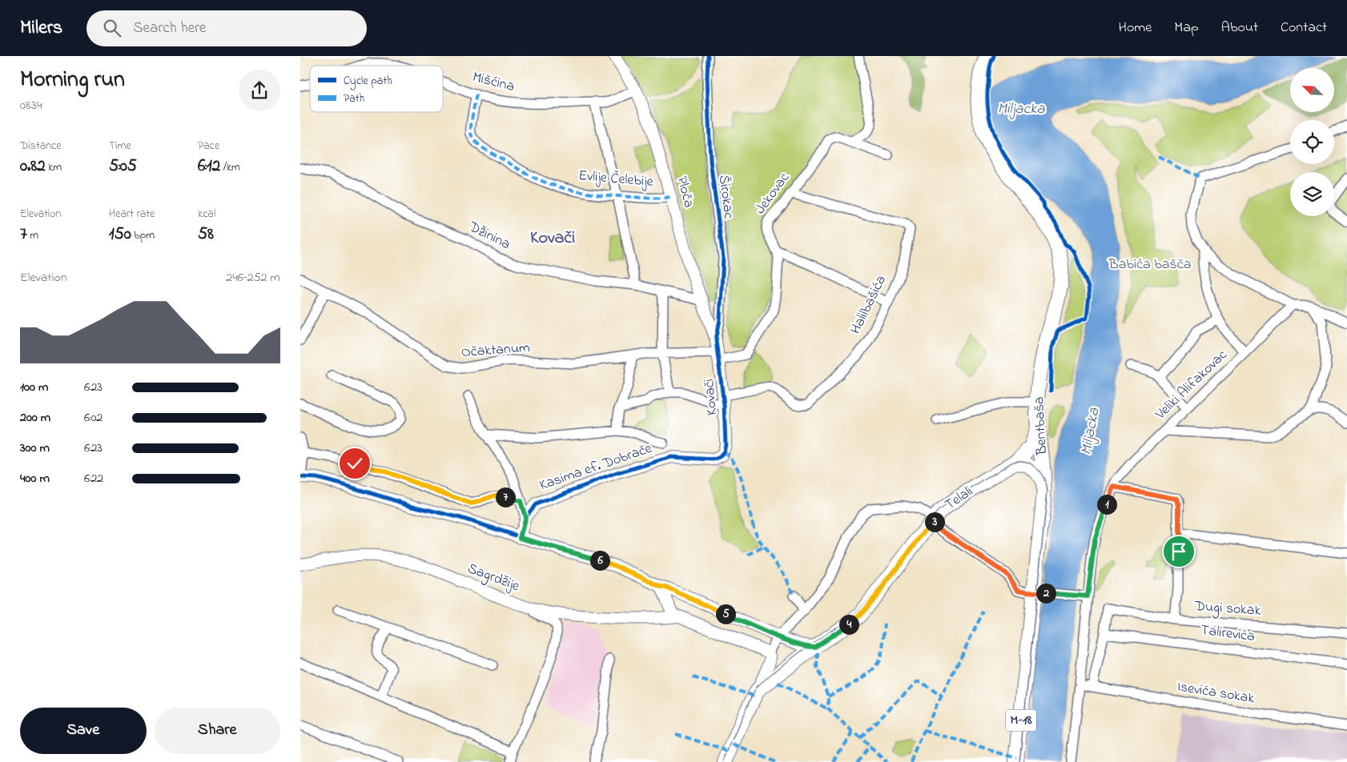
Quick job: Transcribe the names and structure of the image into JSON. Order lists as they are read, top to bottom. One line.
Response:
{"streets":{"main road":["Bentbaša","Telali","M-18"],"street":["Mišćina","Evlije Čelebije","Ploča","Jekovac","Širokac","Džinina","Halilbašića","Očaktanum","Veliki Alifakovac","Kovači","Kasima ef. Dobrače","Sagrdžije","Dugi sokak","Talirevića","Isevića sokak"]},"crossings":[["Mišćina","Evlije Čelebije"],["Mišćina","Ploča"],["Evlije Čelebije","Ploča"],["Ploča","Širokac"],["Ploča","Džinina"],["Ploča","Kovači"],["Jekovac","Halilbašića"],["Jekovac","Očaktanum"],["Jekovac","Kovači"],["Širokac","Kovači"],["Halilbašića","Kovači"],["Očaktanum","Kovači"],["Veliki Alifakovac","Isevića sokak"],["Kovači","Kasima ef. Dobrače"],["Bentbaša","Telali"],["Bentbaša","M-18"],["Telali","M-18"],["Dugi sokak","Talirevića"]],"districts":["Kovači"],"water":["Miljacka"],"parks":["Babića bašča"],"legend":["Cycle path","Path"],"north":"top left","page":{"header":"Milers","search":"Search here","nav":["Home","Map","About","Contact"],"heading":["Morning run","08:34"],"stats":[["Distance","0.82 km"],["Time","5:05"],["Pace","6:12 /km"],["Elevation","7 m"],["Heart rate","150 bpm"],["kcal","58"]],"chart":["Elevation","246–252 m"],"list":[{"name":"100 m","note":"6:23"},{"name":"200 m","note":"6:02"},{"name":"300 m","note":"6:23"},{"name":"400 m","note":"6:22"}],"pins":["7","1","3","6","2","5","4"],"buttons":["Save","Share"]}}
